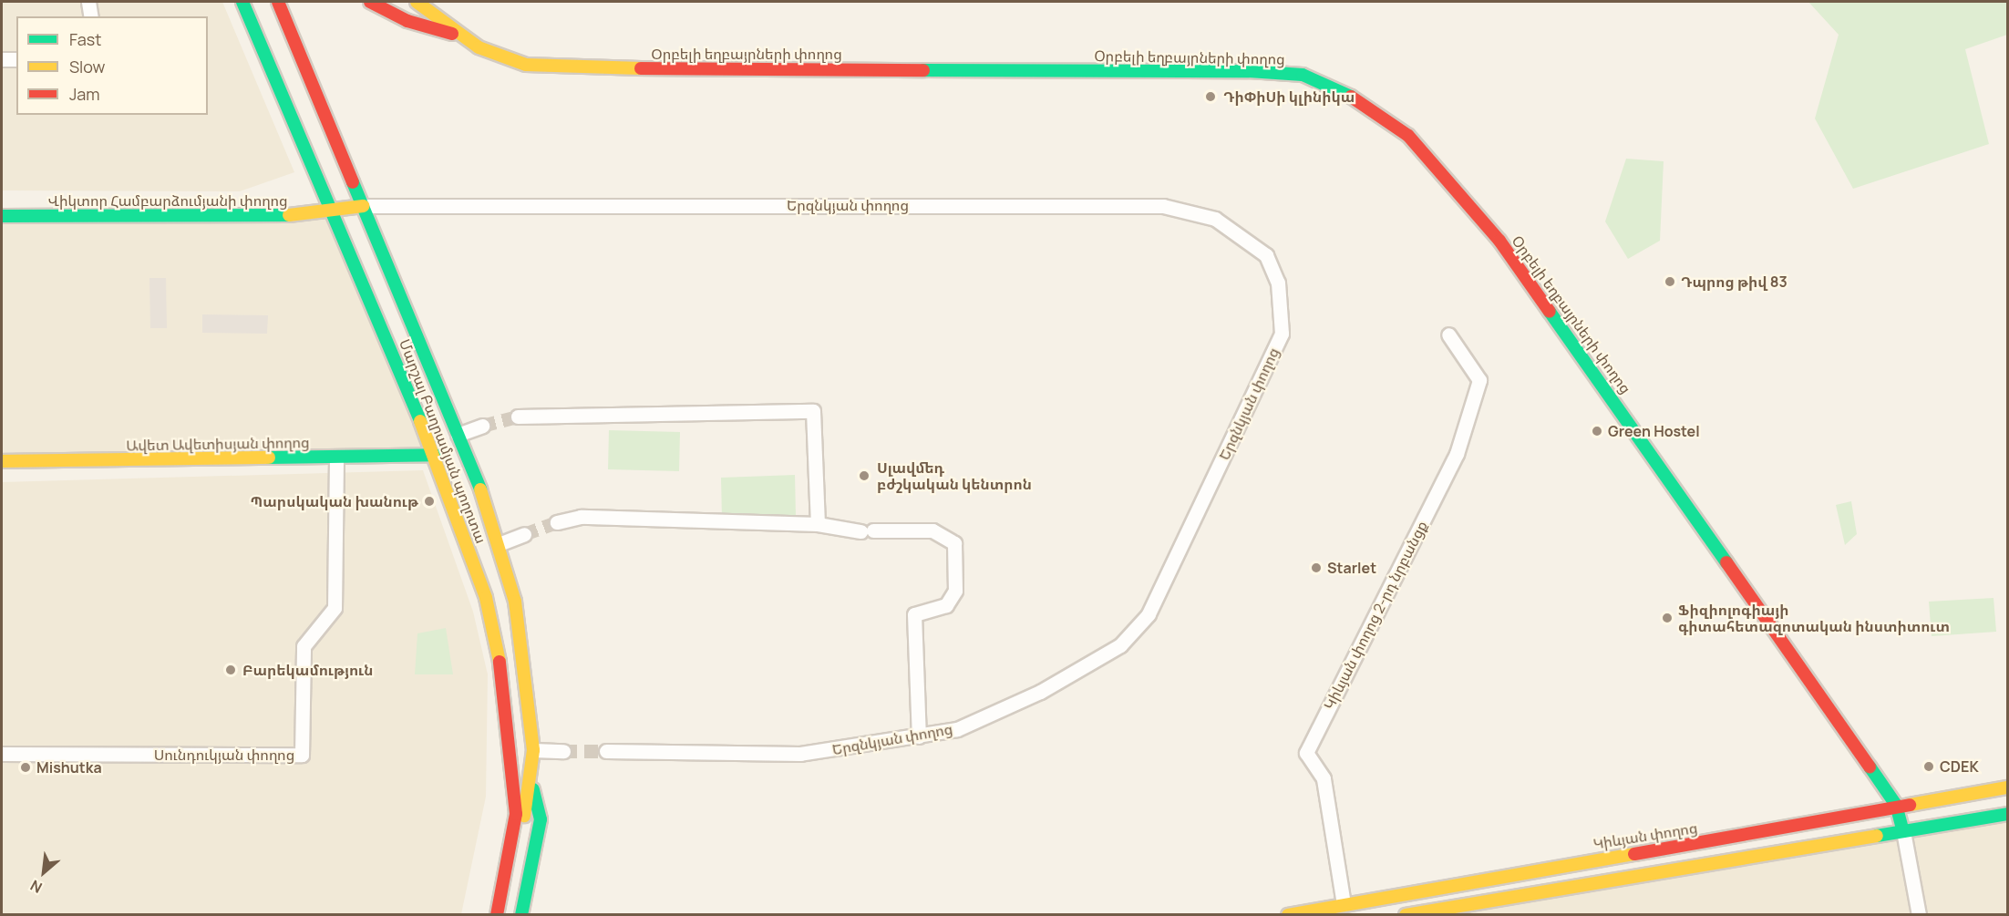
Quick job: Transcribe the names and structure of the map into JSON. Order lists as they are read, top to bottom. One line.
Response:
{"streets":{"main road":["Օրբելի եղբայրների փողոց","Վիկտոր Համբարձումյանի փողոց","Մարշալ Բաղրամյան պողոտա","Ավետ Ավետիսյան փողոց","Կիևյան փողոց"],"street":["Երզնկյան փողոց","Կիևյան փողոց 2-րդ նրբանցք","Սունդուկյան փողոց"]},"crossings":[["Օրբելի եղբայրների փողոց","Կիևյան փողոց"],["Վիկտոր Համբարձումյանի փողոց","Երզնկյան փողոց"],["Վիկտոր Համբարձումյանի փողոց","Մարշալ Բաղրամյան պողոտա"],["Երզնկյան փողոց","Մարշալ Բաղրամյան պողոտա"],["Մարշալ Բաղրամյան պողոտա","Ավետ Ավետիսյան փողոց"],["Ավետ Ավետիսյան փողոց","Սունդուկյան փողոց"],["Կիևյան փողոց 2-րդ նրբանցք","Կիևյան փողոց"]],"places":["ԴիՓիՍի կլինիկա","Դպրոց թիվ 83","Green Hostel","Սլավմեդ բժշկական կենտրոն","Պարսկական խանութ","Starlet","Ֆիզիոլոգիայի գիտահետազոտական ինստիտուտ","Բարեկամություն","CDEK","Mishutka"],"legend":["Fast","Slow","Jam"],"north":"bottom left"}
